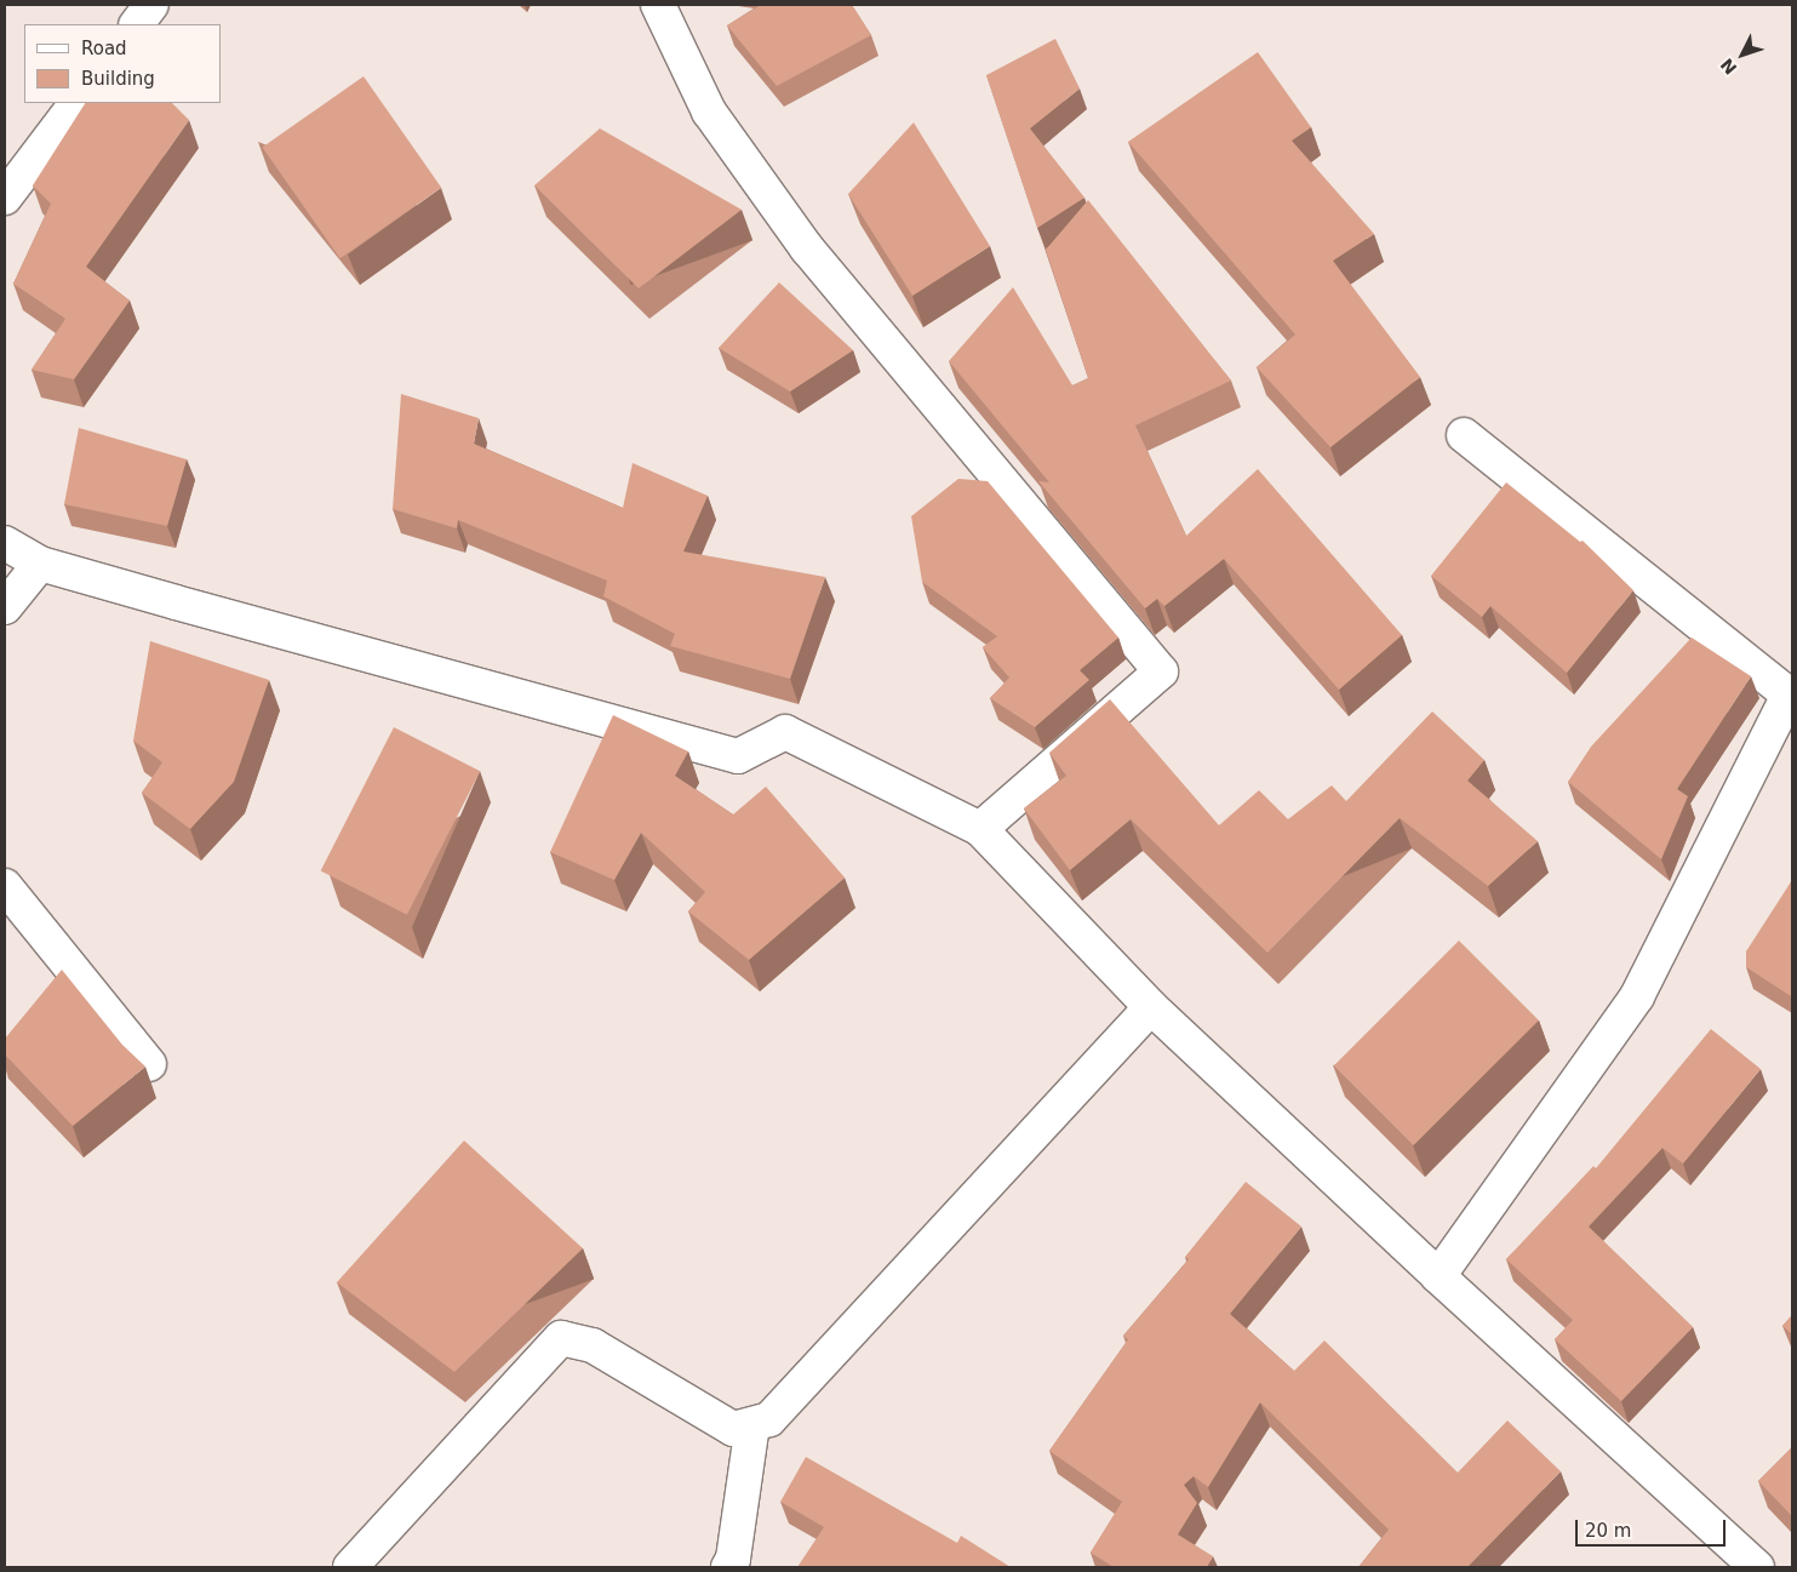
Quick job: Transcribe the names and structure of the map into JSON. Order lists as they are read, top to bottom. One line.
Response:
{"legend":["Road","Building"],"scale_bar":"20 m","north":"bottom left"}
